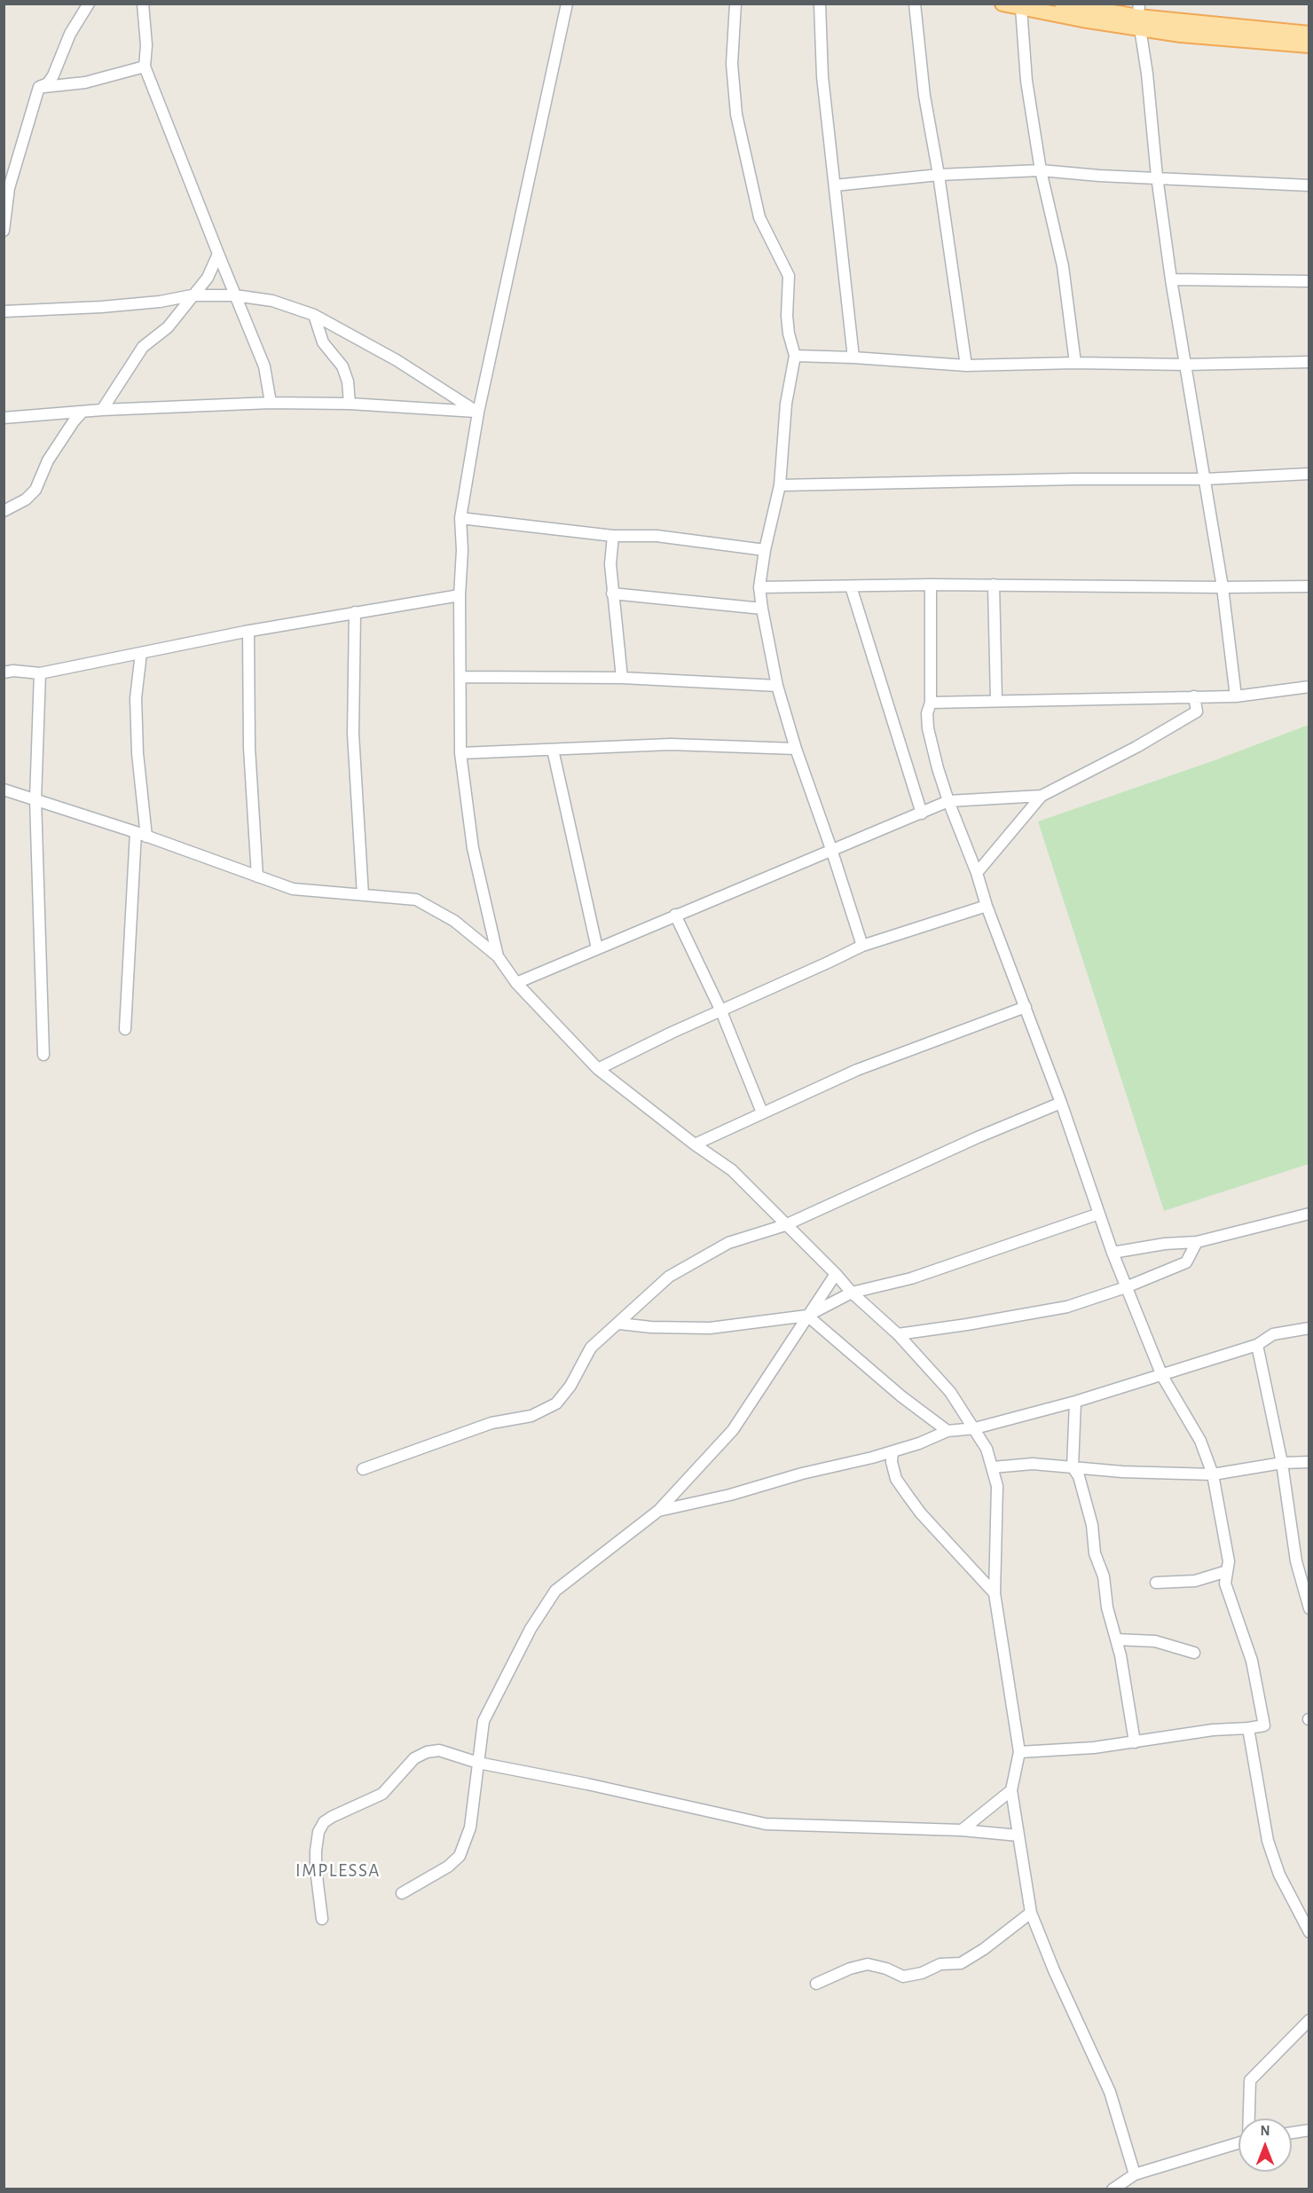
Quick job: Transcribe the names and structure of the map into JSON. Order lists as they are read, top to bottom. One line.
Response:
{"districts":["IMPLESSA"],"north":"top"}
